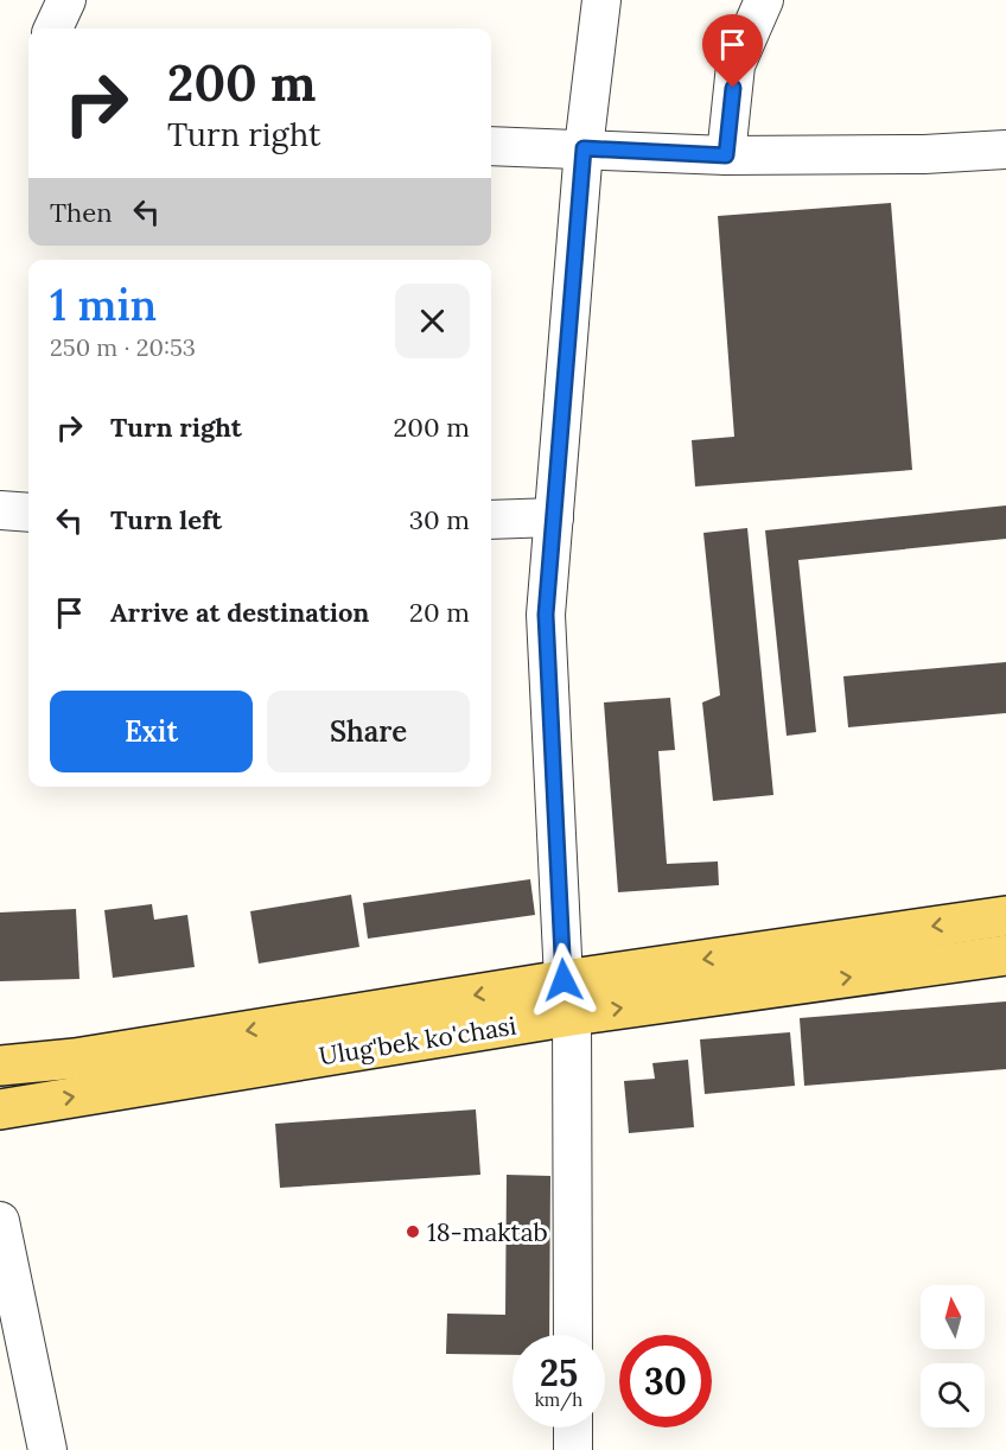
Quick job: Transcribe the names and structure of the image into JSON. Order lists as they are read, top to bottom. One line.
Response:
{"streets":{"main road":["Ulug'bek ko'chasi"]},"places":["18-maktab"],"north":"top","page":{"turn":["200 m","Turn right"],"then":"Then","heading":["1 min","250 m · 20:53"],"list":[{"name":"Turn right","value":"200 m"},{"name":"Turn left","value":"30 m"},{"name":"Arrive at destination","value":"20 m"}],"buttons":["Exit","Share"],"speed":"25 km/h","limit":"30"}}
